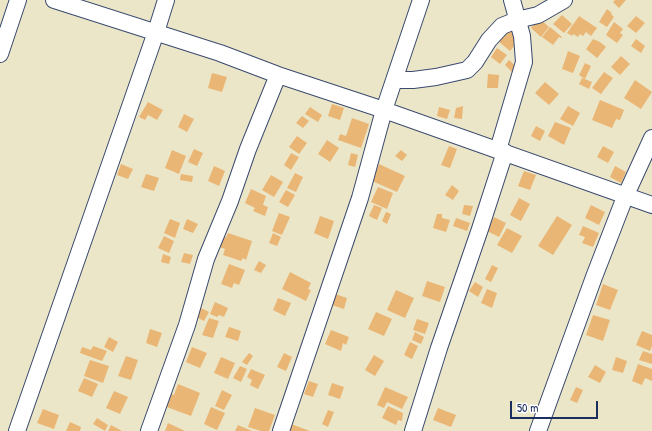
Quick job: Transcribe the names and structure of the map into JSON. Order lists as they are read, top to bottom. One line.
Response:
{"scale_bar":"50 m"}
